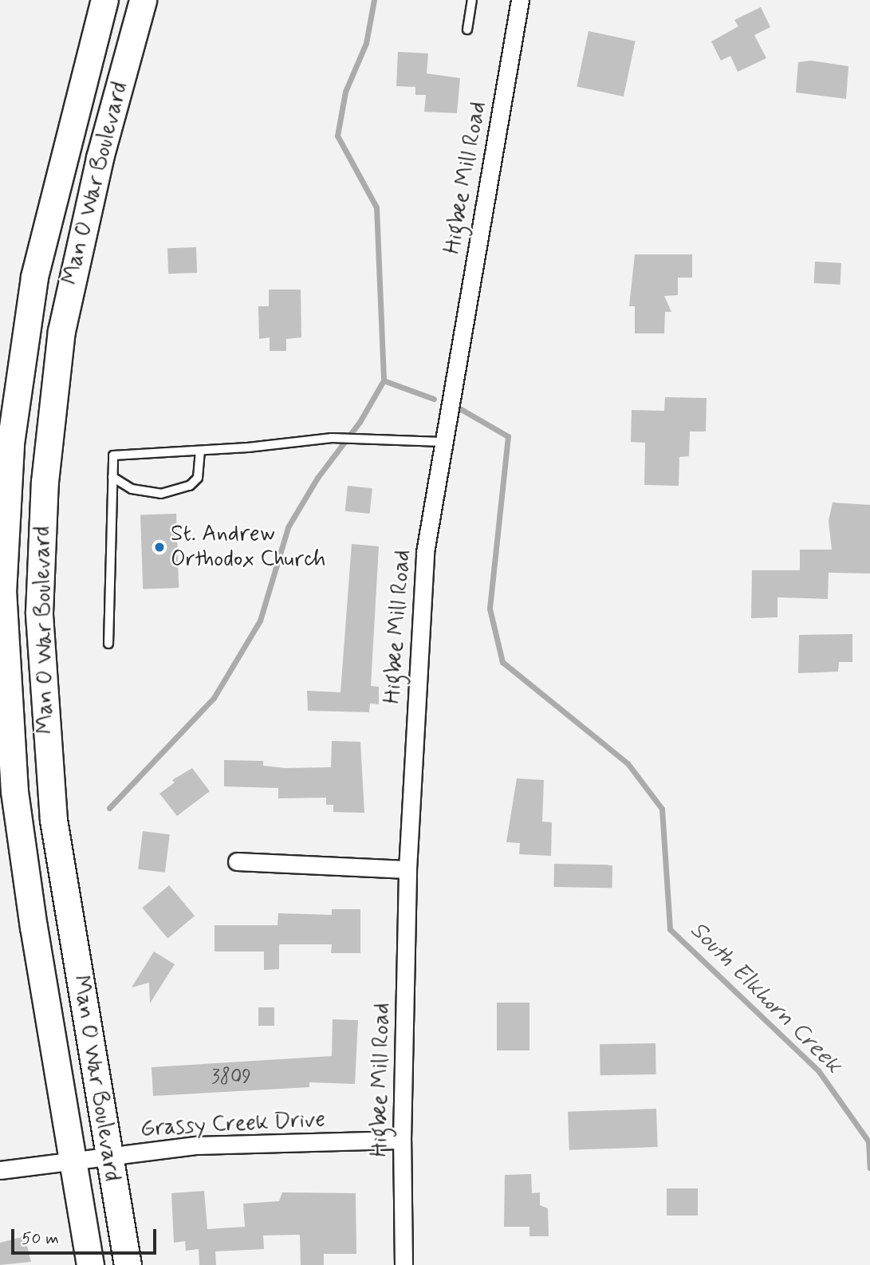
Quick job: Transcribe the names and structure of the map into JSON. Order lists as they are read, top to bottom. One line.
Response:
{"streets":{"main road":["Man O War Boulevard"],"street":["Higbee Mill Road","Grassy Creek Drive"]},"crossings":[["Higbee Mill Road","Grassy Creek Drive"],["Man O War Boulevard","Grassy Creek Drive"]],"water":["South Elkhorn Creek"],"places":["St. Andrew Orthodox Church"],"house_numbers":["3809"],"scale_bar":"50 m"}
